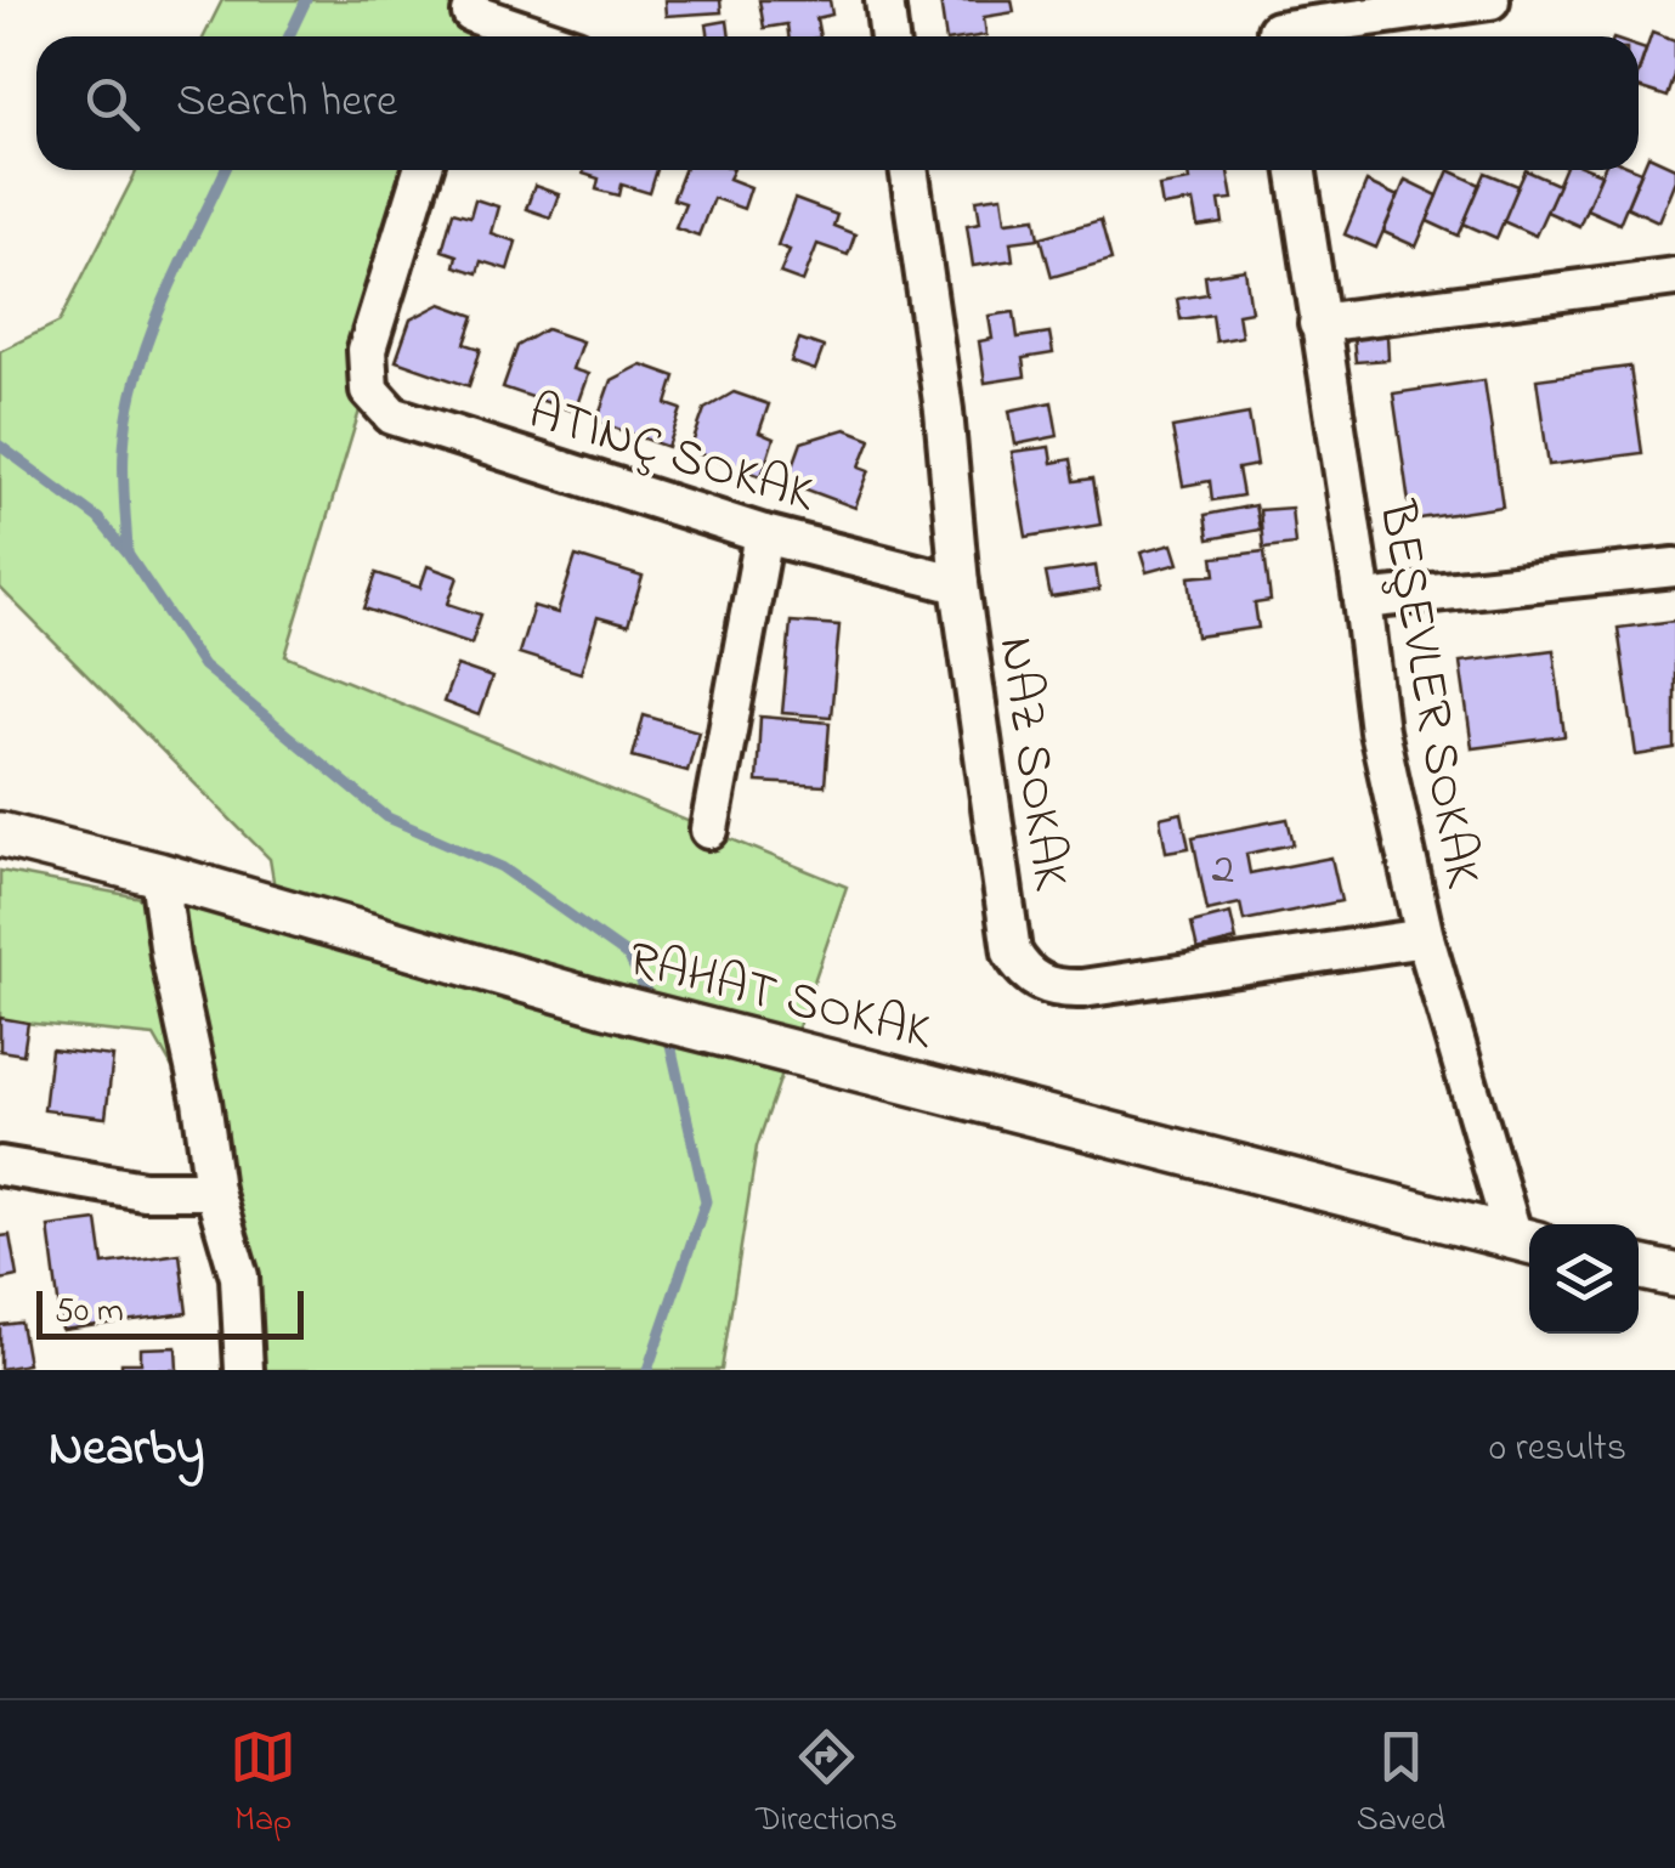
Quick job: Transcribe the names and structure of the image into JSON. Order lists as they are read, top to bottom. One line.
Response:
{"streets":{"street":["BEŞEVLER SOKAK","NAZ SOKAK","RAHAT SOKAK"]},"crossings":[["BEŞEVLER SOKAK","NAZ SOKAK"],["BEŞEVLER SOKAK","RAHAT SOKAK"]],"house_numbers":["2"],"scale_bar":"50 m","page":{"search":"Search here","scale":"50 m","heading":["Nearby","0 results"],"nav":["Map","Directions","Saved"]}}
